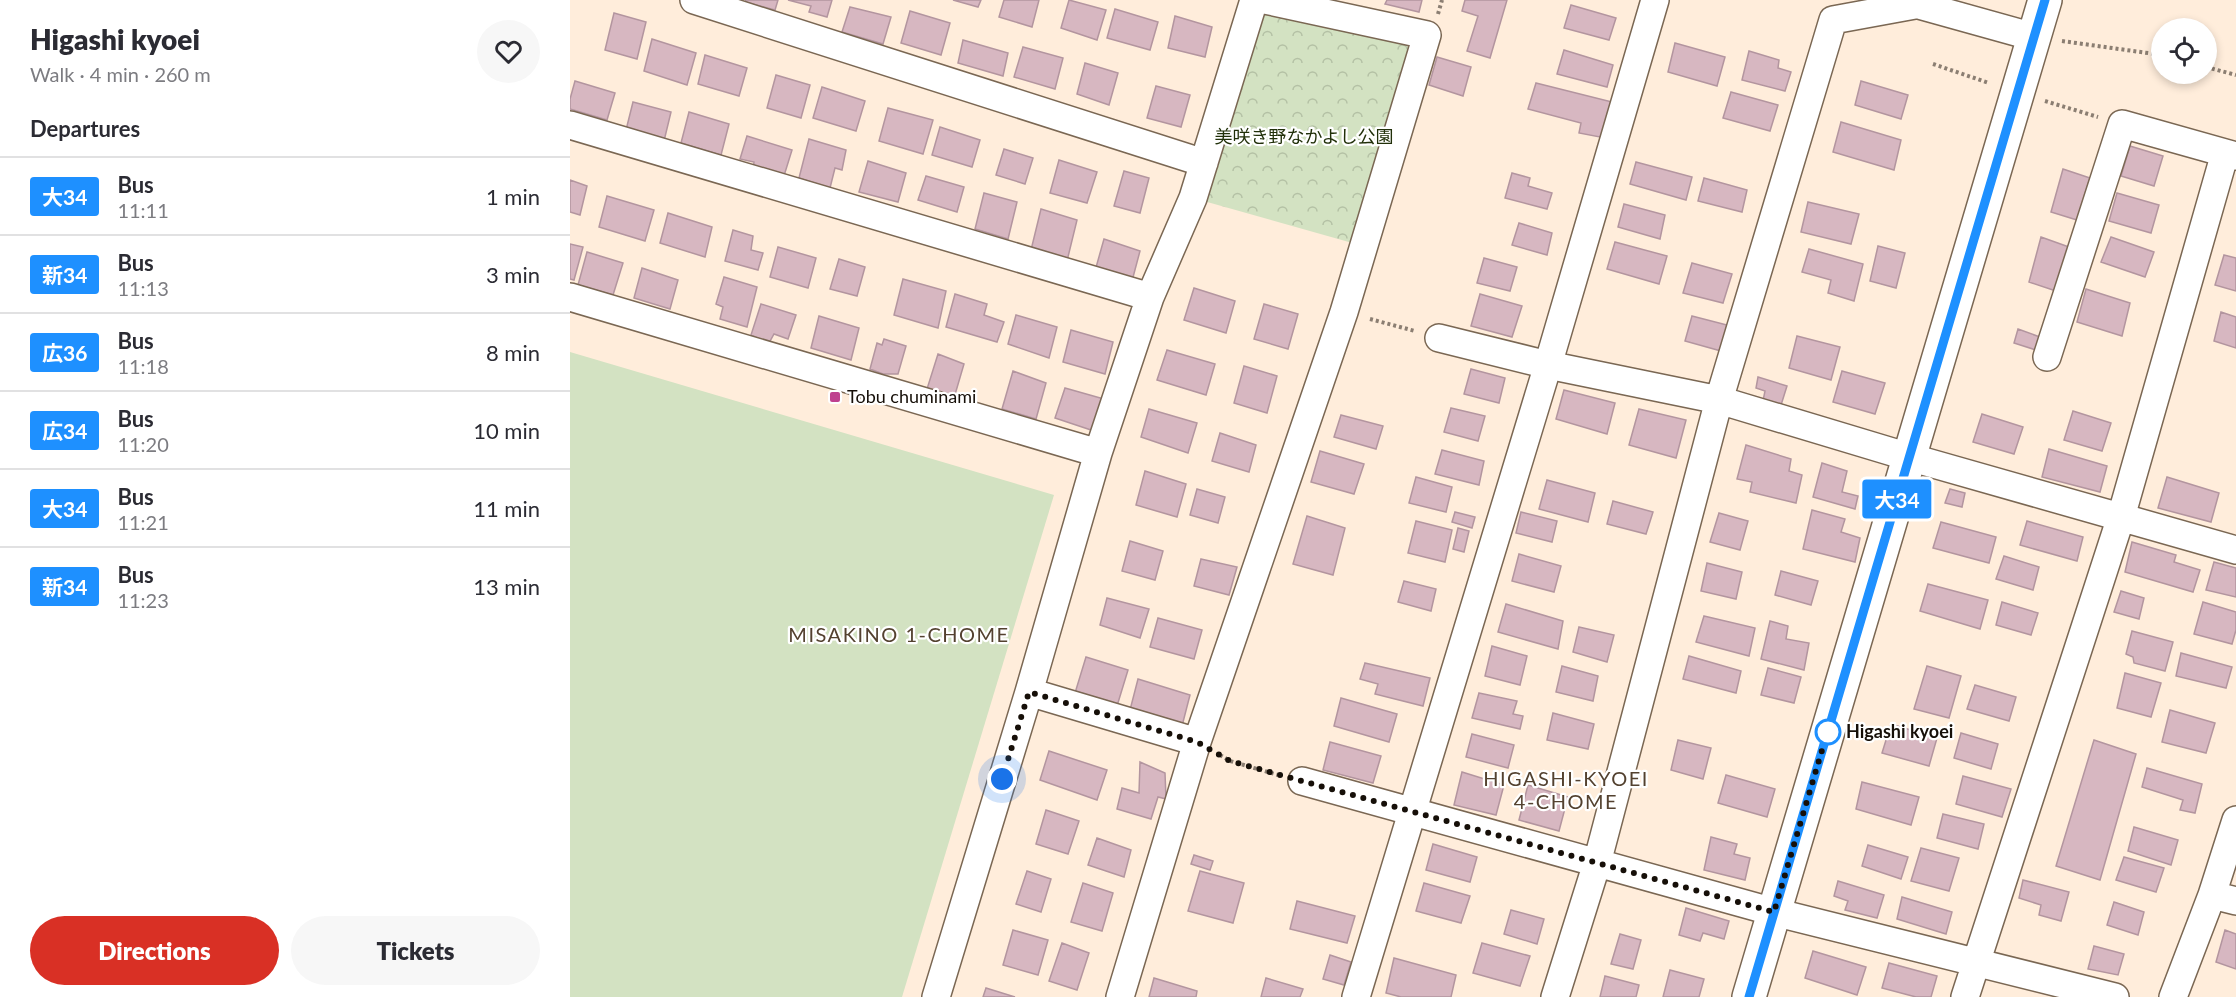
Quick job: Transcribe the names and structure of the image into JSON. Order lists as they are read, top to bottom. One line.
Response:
{"districts":["MISAKINO 1-CHOME","HIGASHI-KYOEI 4-CHOME"],"parks":["美咲き野なかよし公園"],"places":{"transit":["Tobu chuminami"],"other":["Higashi kyoei"]},"lines":["bus line 大34"],"page":{"heading":[["Higashi kyoei","Walk · 4 min · 260 m"],"Departures"],"on_map":"大34","list":[{"mark":"大34","name":"Bus","note":"11:11","value":"1 min"},{"mark":"新34","name":"Bus","note":"11:13","value":"3 min"},{"mark":"広36","name":"Bus","note":"11:18","value":"8 min"},{"mark":"広34","name":"Bus","note":"11:20","value":"10 min"},{"mark":"大34","name":"Bus","note":"11:21","value":"11 min"},{"mark":"新34","name":"Bus","note":"11:23","value":"13 min"}],"buttons":["Directions","Tickets"]}}
